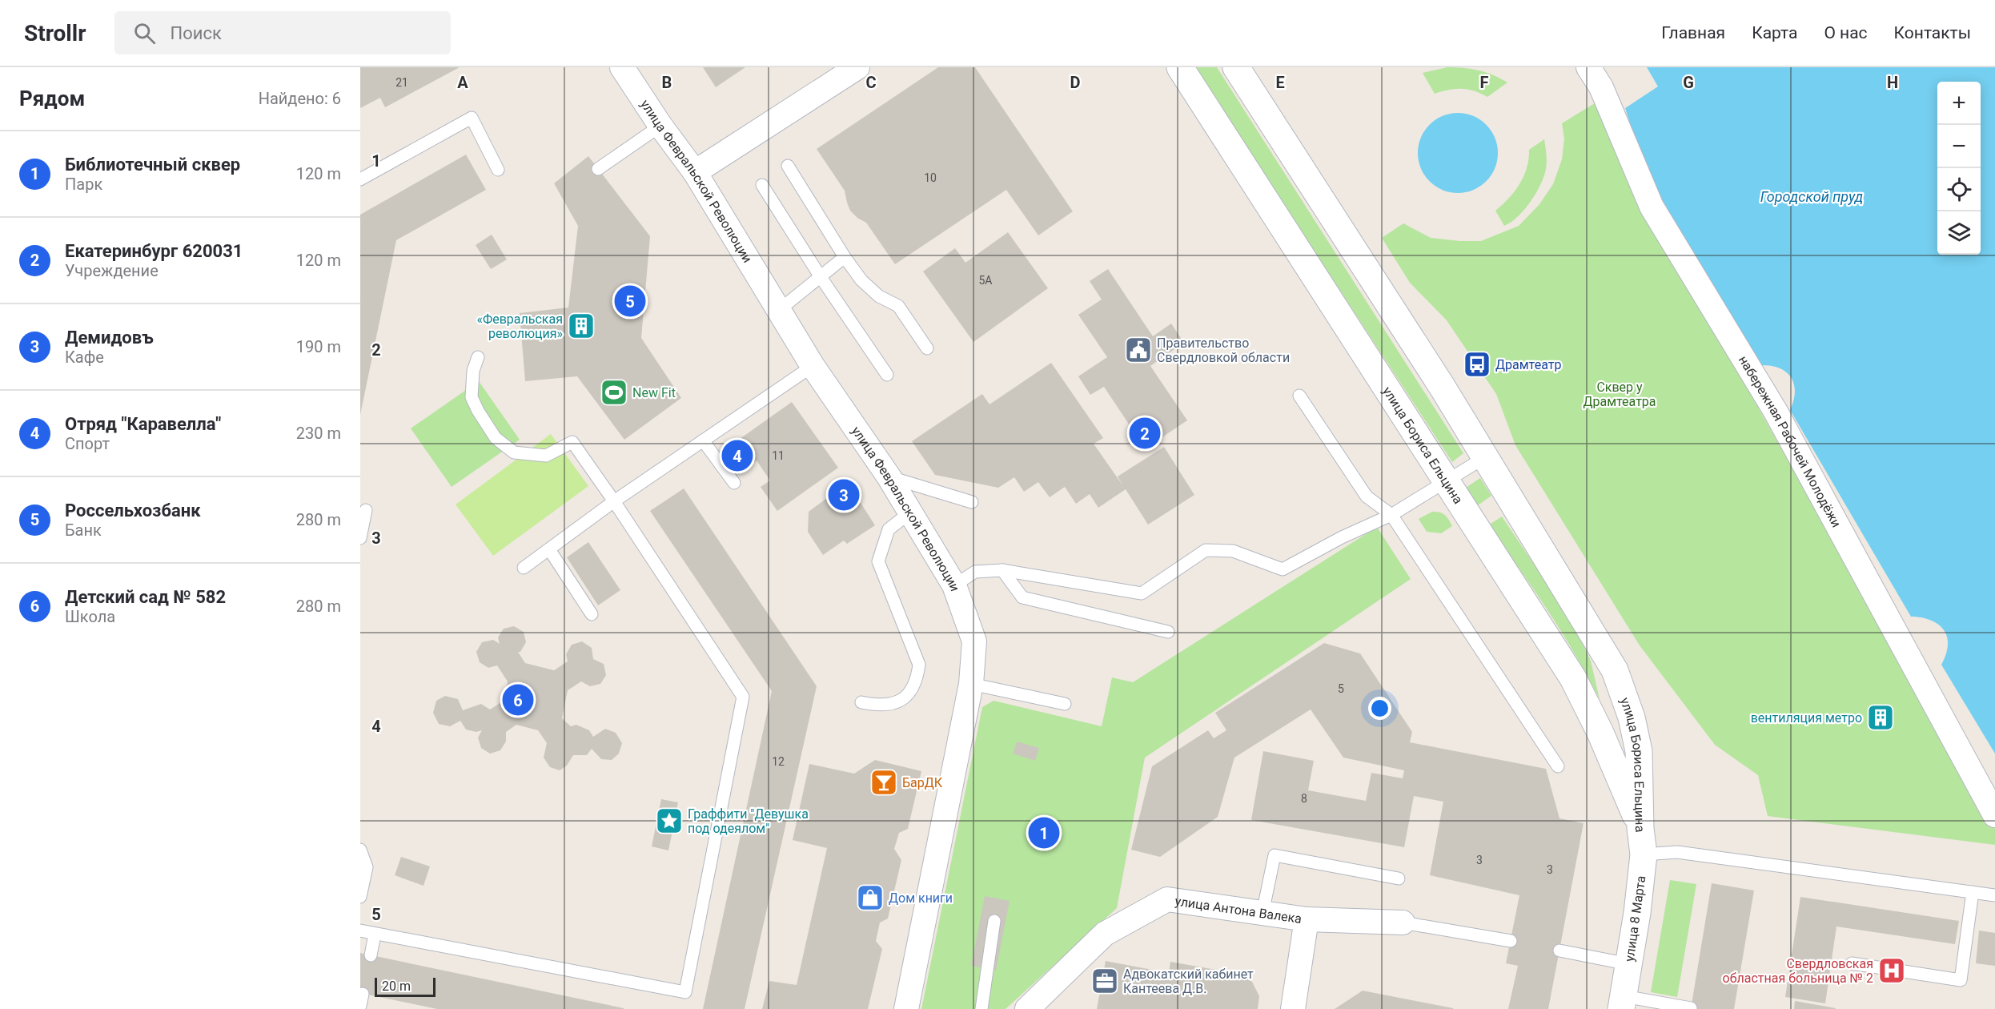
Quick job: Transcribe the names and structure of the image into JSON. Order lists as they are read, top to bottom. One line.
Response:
{"streets":{"street":["улица Февральской Революции","набережная Рабочей Молодёжи","улица Бориса Ельцина","улица Антона Валека","улица 8 Марта"]},"crossings":[["улица Бориса Ельцина","улица 8 Марта"]],"water":["Городской пруд"],"parks":["Сквер у Драмтеатра"],"places":{"building":["«Февральская революция»","вентиляция метро"],"public building":["Правительство Свердловкой области"],"bus stop":["Драмтеатр"],"sports":["New Fit"],"bar":["БарДК"],"place":["Граффити \"Девушка под одеялом\""],"shop":["Дом книги"],"hospital":["Свердловская областная больница № 2"],"office":["Адвокатский кабинет Кантеева Д.В."]},"house_numbers":["21","10","5А","11","5","12","8","3","3"],"scale_bar":"20 m","page":{"header":"Strollr","search":"Поиск","nav":["Главная","Карта","О нас","Контакты"],"heading":["Рядом","Найдено: 6"],"map_buttons":["+","−"],"list":[{"mark":"1","name":"Библиотечный сквер","note":"Парк","value":"120 m"},{"mark":"2","name":"Екатеринбург 620031","note":"Учреждение","value":"120 m"},{"mark":"3","name":"Демидовъ","note":"Кафе","value":"190 m"},{"mark":"4","name":"Отряд \"Каравелла\"","note":"Спорт","value":"230 m"},{"mark":"5","name":"Россельхозбанк","note":"Банк","value":"280 m"},{"mark":"6","name":"Детский сад № 582","note":"Школа","value":"280 m"}],"pins":["5","2","4","3","6","1"],"scale":"20 m"},"grid":{"columns":["A","B","C","D","E","F","G","H"],"rows":["1","2","3","4","5"]}}
